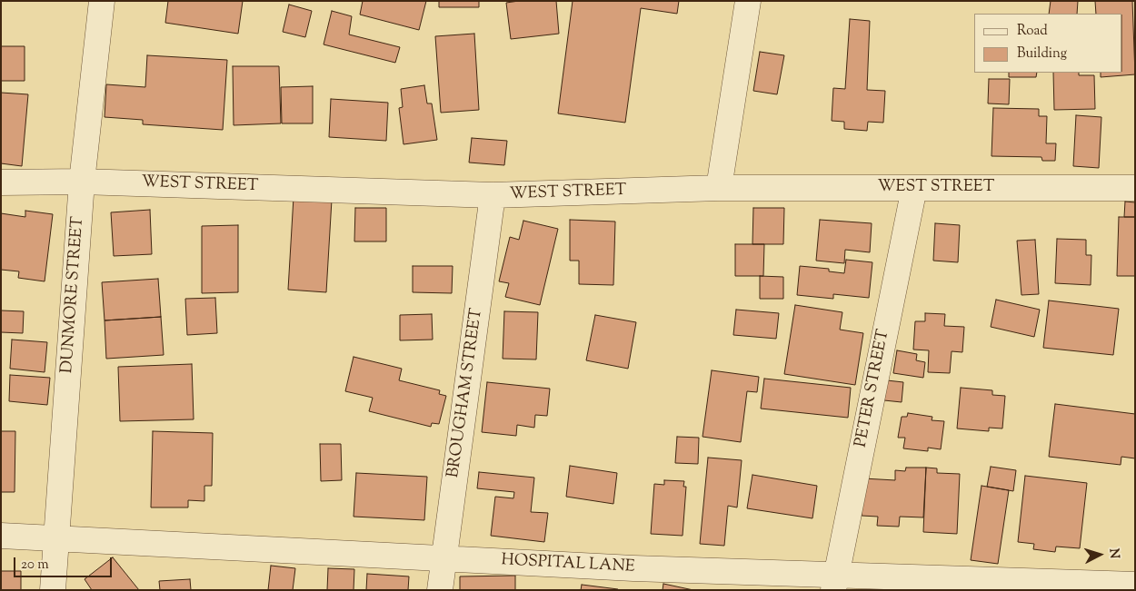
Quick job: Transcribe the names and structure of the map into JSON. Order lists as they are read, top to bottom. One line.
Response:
{"streets":{"street":["WEST STREET","DUNMORE STREET","PETER STREET","BROUGHAM STREET","HOSPITAL LANE"]},"crossings":[["WEST STREET","DUNMORE STREET"],["WEST STREET","PETER STREET"],["WEST STREET","BROUGHAM STREET"],["DUNMORE STREET","HOSPITAL LANE"],["PETER STREET","HOSPITAL LANE"],["BROUGHAM STREET","HOSPITAL LANE"]],"legend":["Road","Building"],"scale_bar":"20 m","north":"right"}
